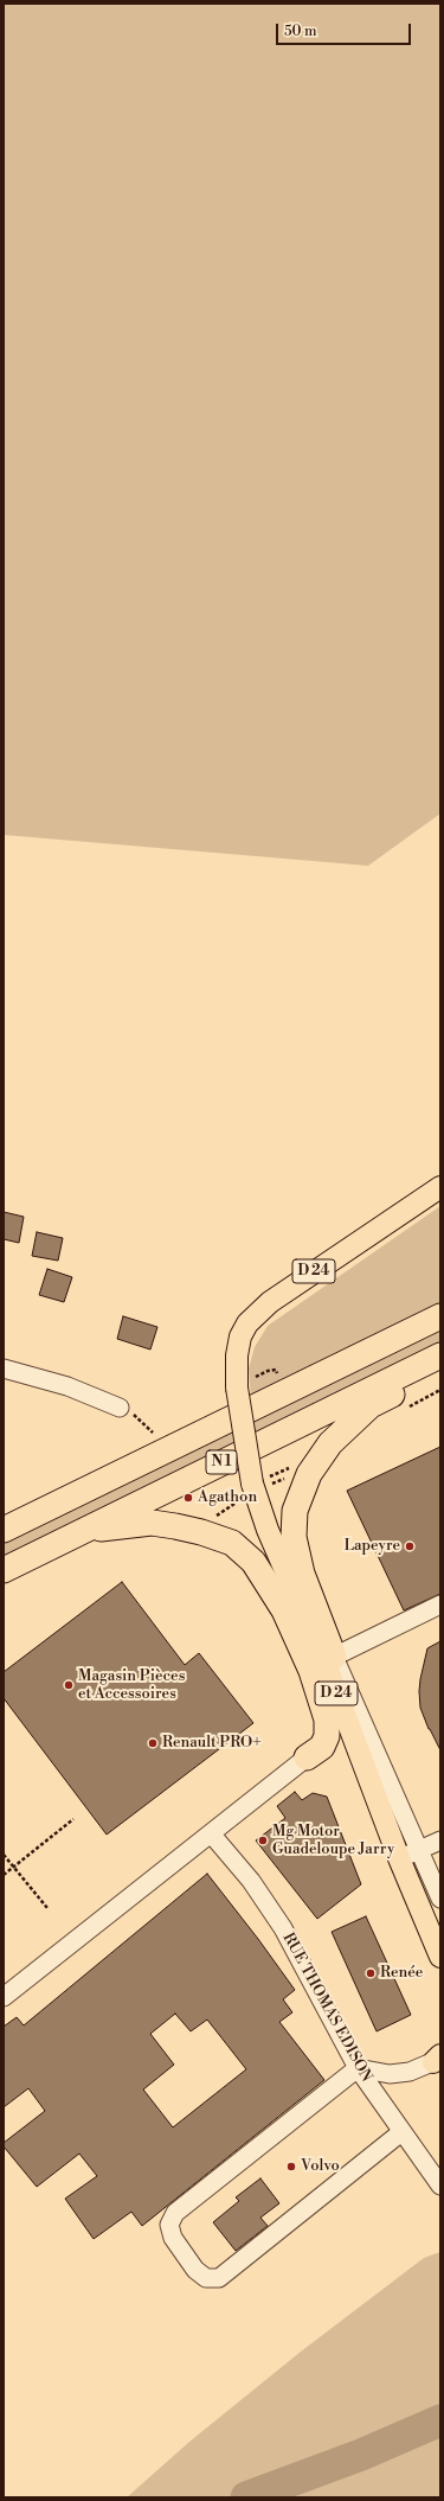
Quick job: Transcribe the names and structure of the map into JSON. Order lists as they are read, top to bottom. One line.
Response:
{"streets":{"highway":["N 1"],"main road":["D 24"],"street":["RUE THOMAS EDISON"]},"places":["Agathon","Lapeyre","Magasin Pièces et Accessoires","Renault PRO+","Mg Motor Guadeloupe Jarry","Renée","Volvo"],"scale_bar":"50 m"}
